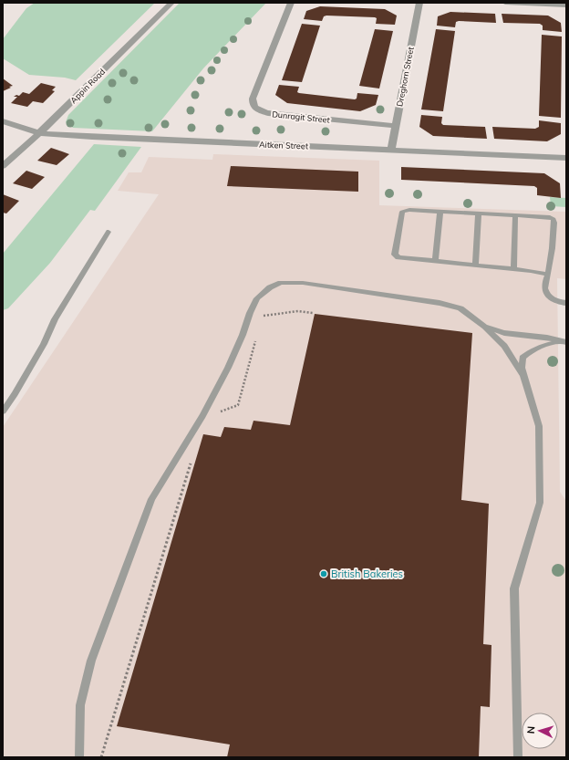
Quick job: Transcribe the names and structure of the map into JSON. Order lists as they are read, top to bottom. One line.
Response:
{"streets":{"street":["Dreghorn Street","Appin Road","Dunragit Street","Aitken Street"]},"crossings":[["Dreghorn Street","Dunragit Street"],["Dreghorn Street","Aitken Street"],["Appin Road","Aitken Street"]],"places":["British Bakeries"],"north":"left"}
